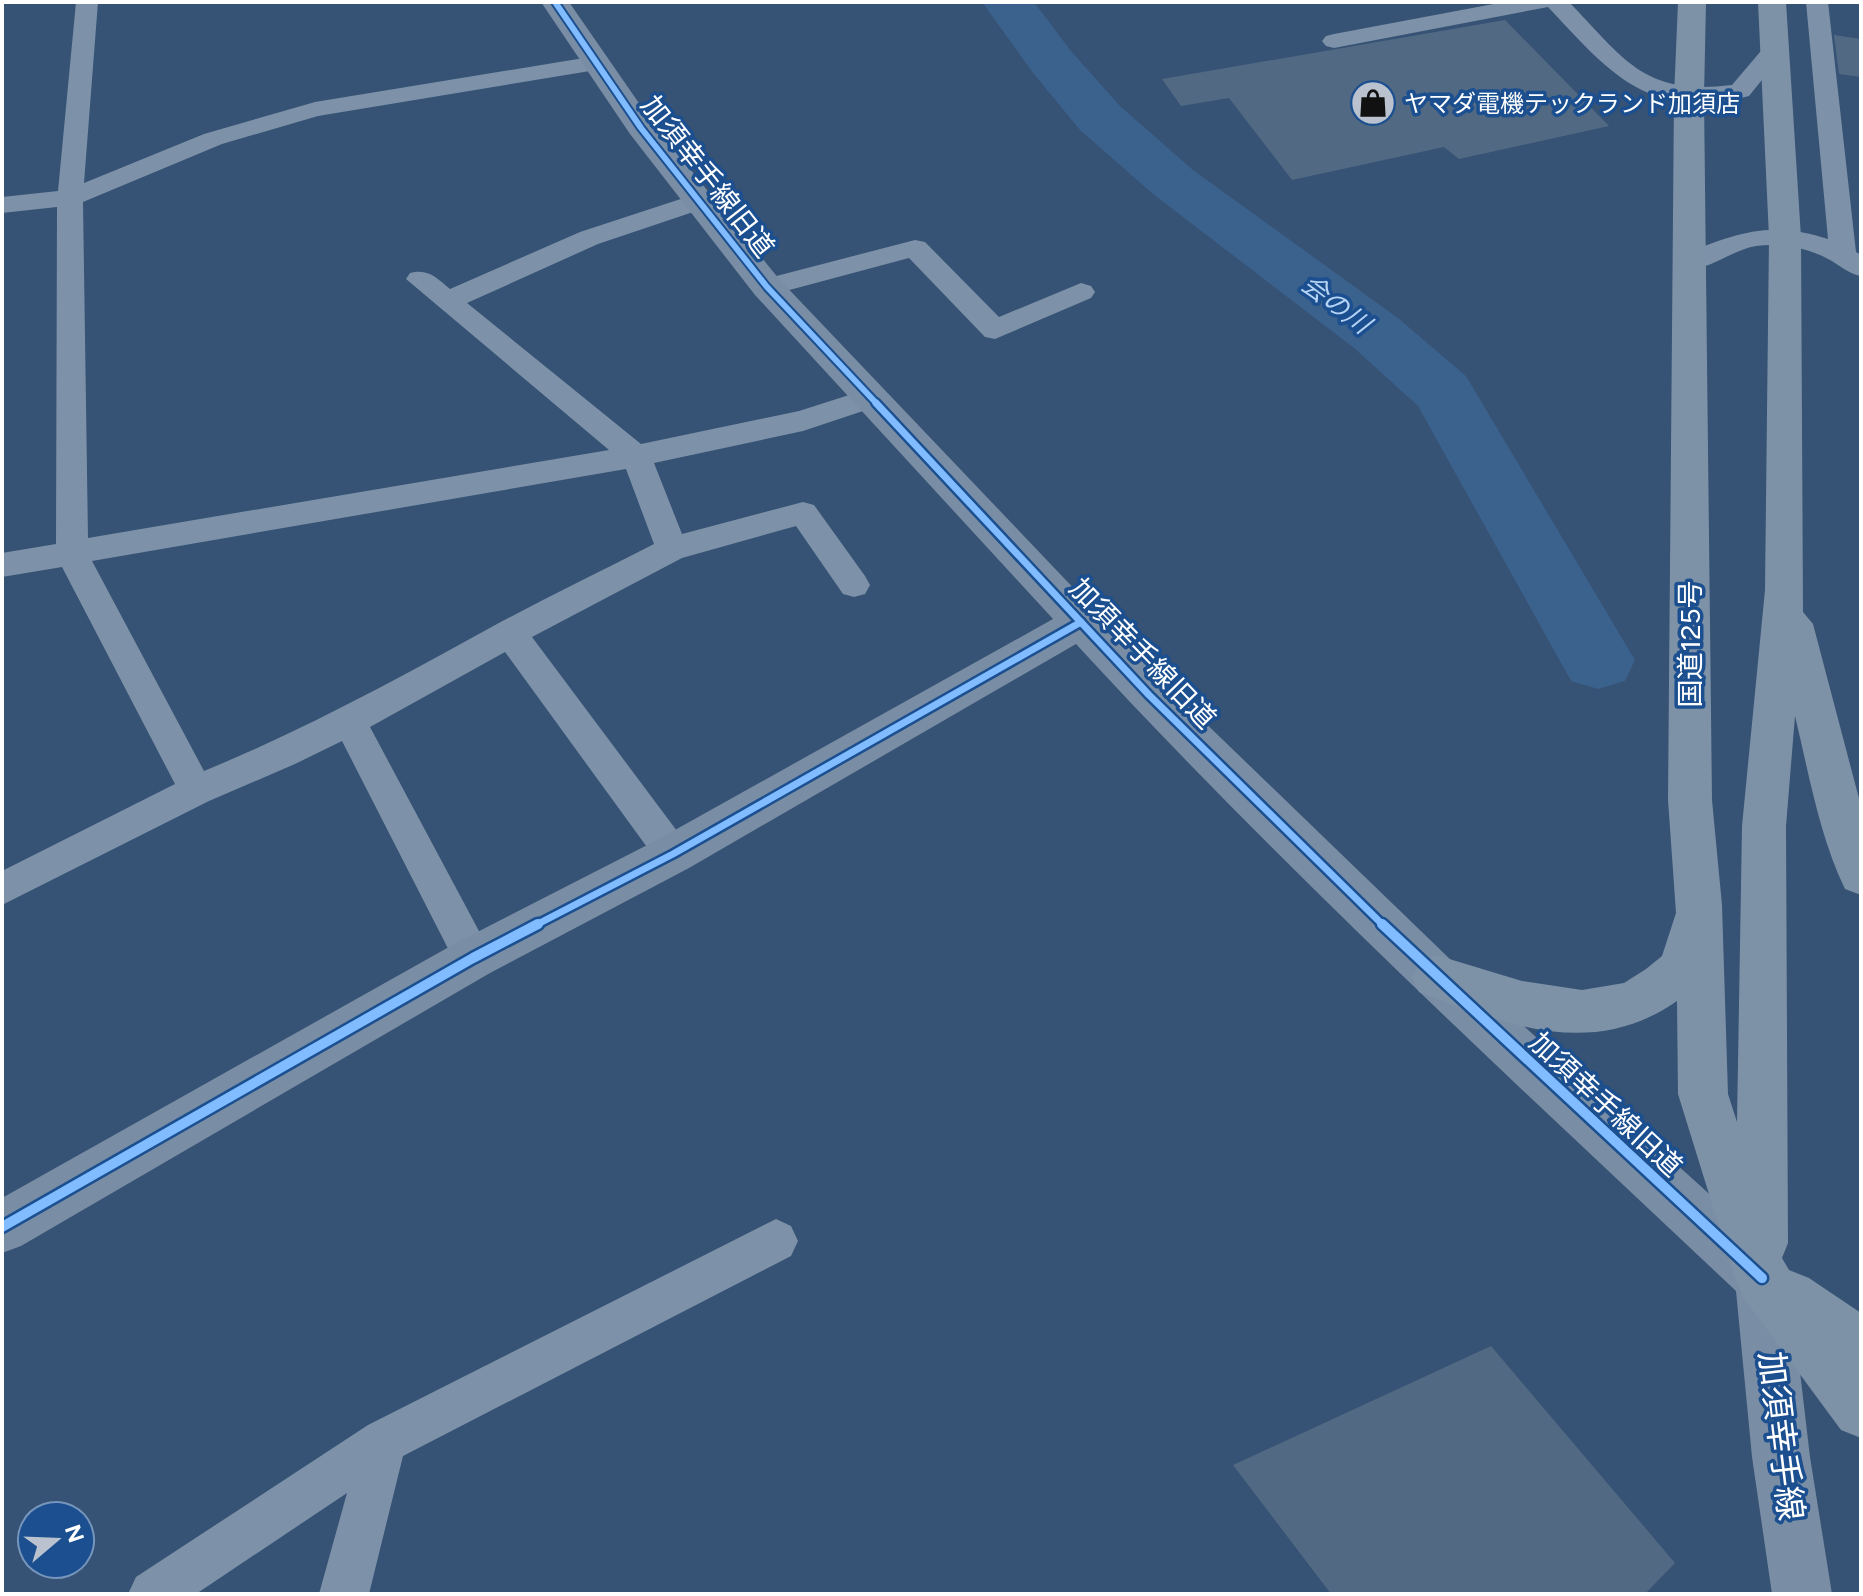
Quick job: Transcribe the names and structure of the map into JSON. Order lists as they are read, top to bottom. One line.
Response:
{"streets":{"highway":["国道125号"],"street":["加須幸手線旧道","加須幸手線"]},"crossings":[["加須幸手線旧道","国道125号"],["加須幸手線旧道","加須幸手線"],["国道125号","加須幸手線"]],"water":["会の川"],"places":{"shop":["ヤマダ電機テックランド加須店"]},"north":"right"}
